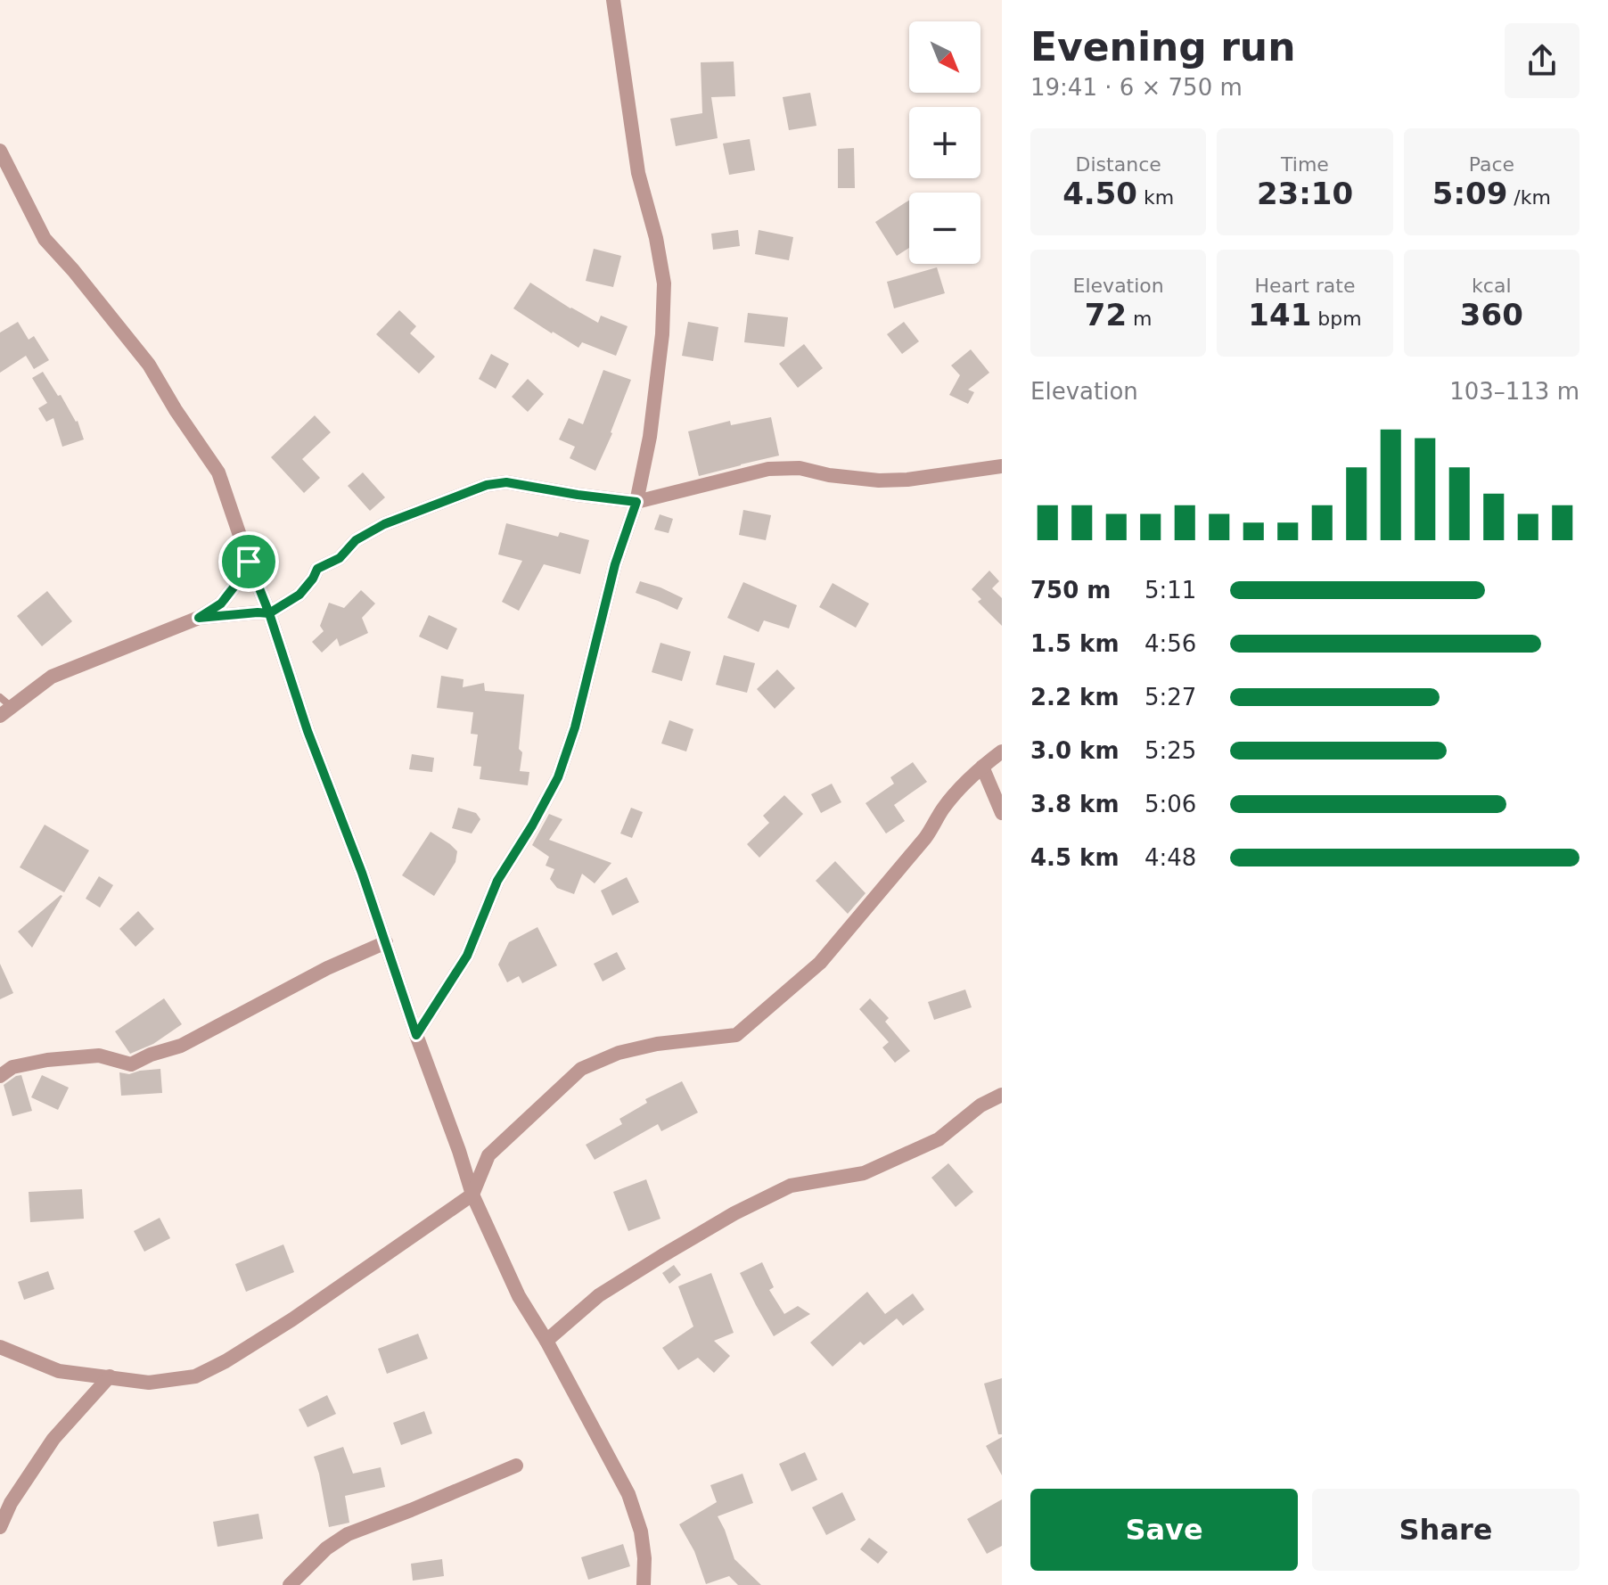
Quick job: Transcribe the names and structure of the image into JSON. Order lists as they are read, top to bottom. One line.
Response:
{"north":"bottom right","page":{"heading":["Evening run","19:41 · 6 × 750 m"],"map_buttons":["+","−"],"stats":[["Distance","4.50 km"],["Time","23:10"],["Pace","5:09 /km"],["Elevation","72 m"],["Heart rate","141 bpm"],["kcal","360"]],"chart":["Elevation","103–113 m"],"list":[{"name":"750 m","note":"5:11"},{"name":"1.5 km","note":"4:56"},{"name":"2.2 km","note":"5:27"},{"name":"3.0 km","note":"5:25"},{"name":"3.8 km","note":"5:06"},{"name":"4.5 km","note":"4:48"}],"buttons":["Save","Share"]}}
